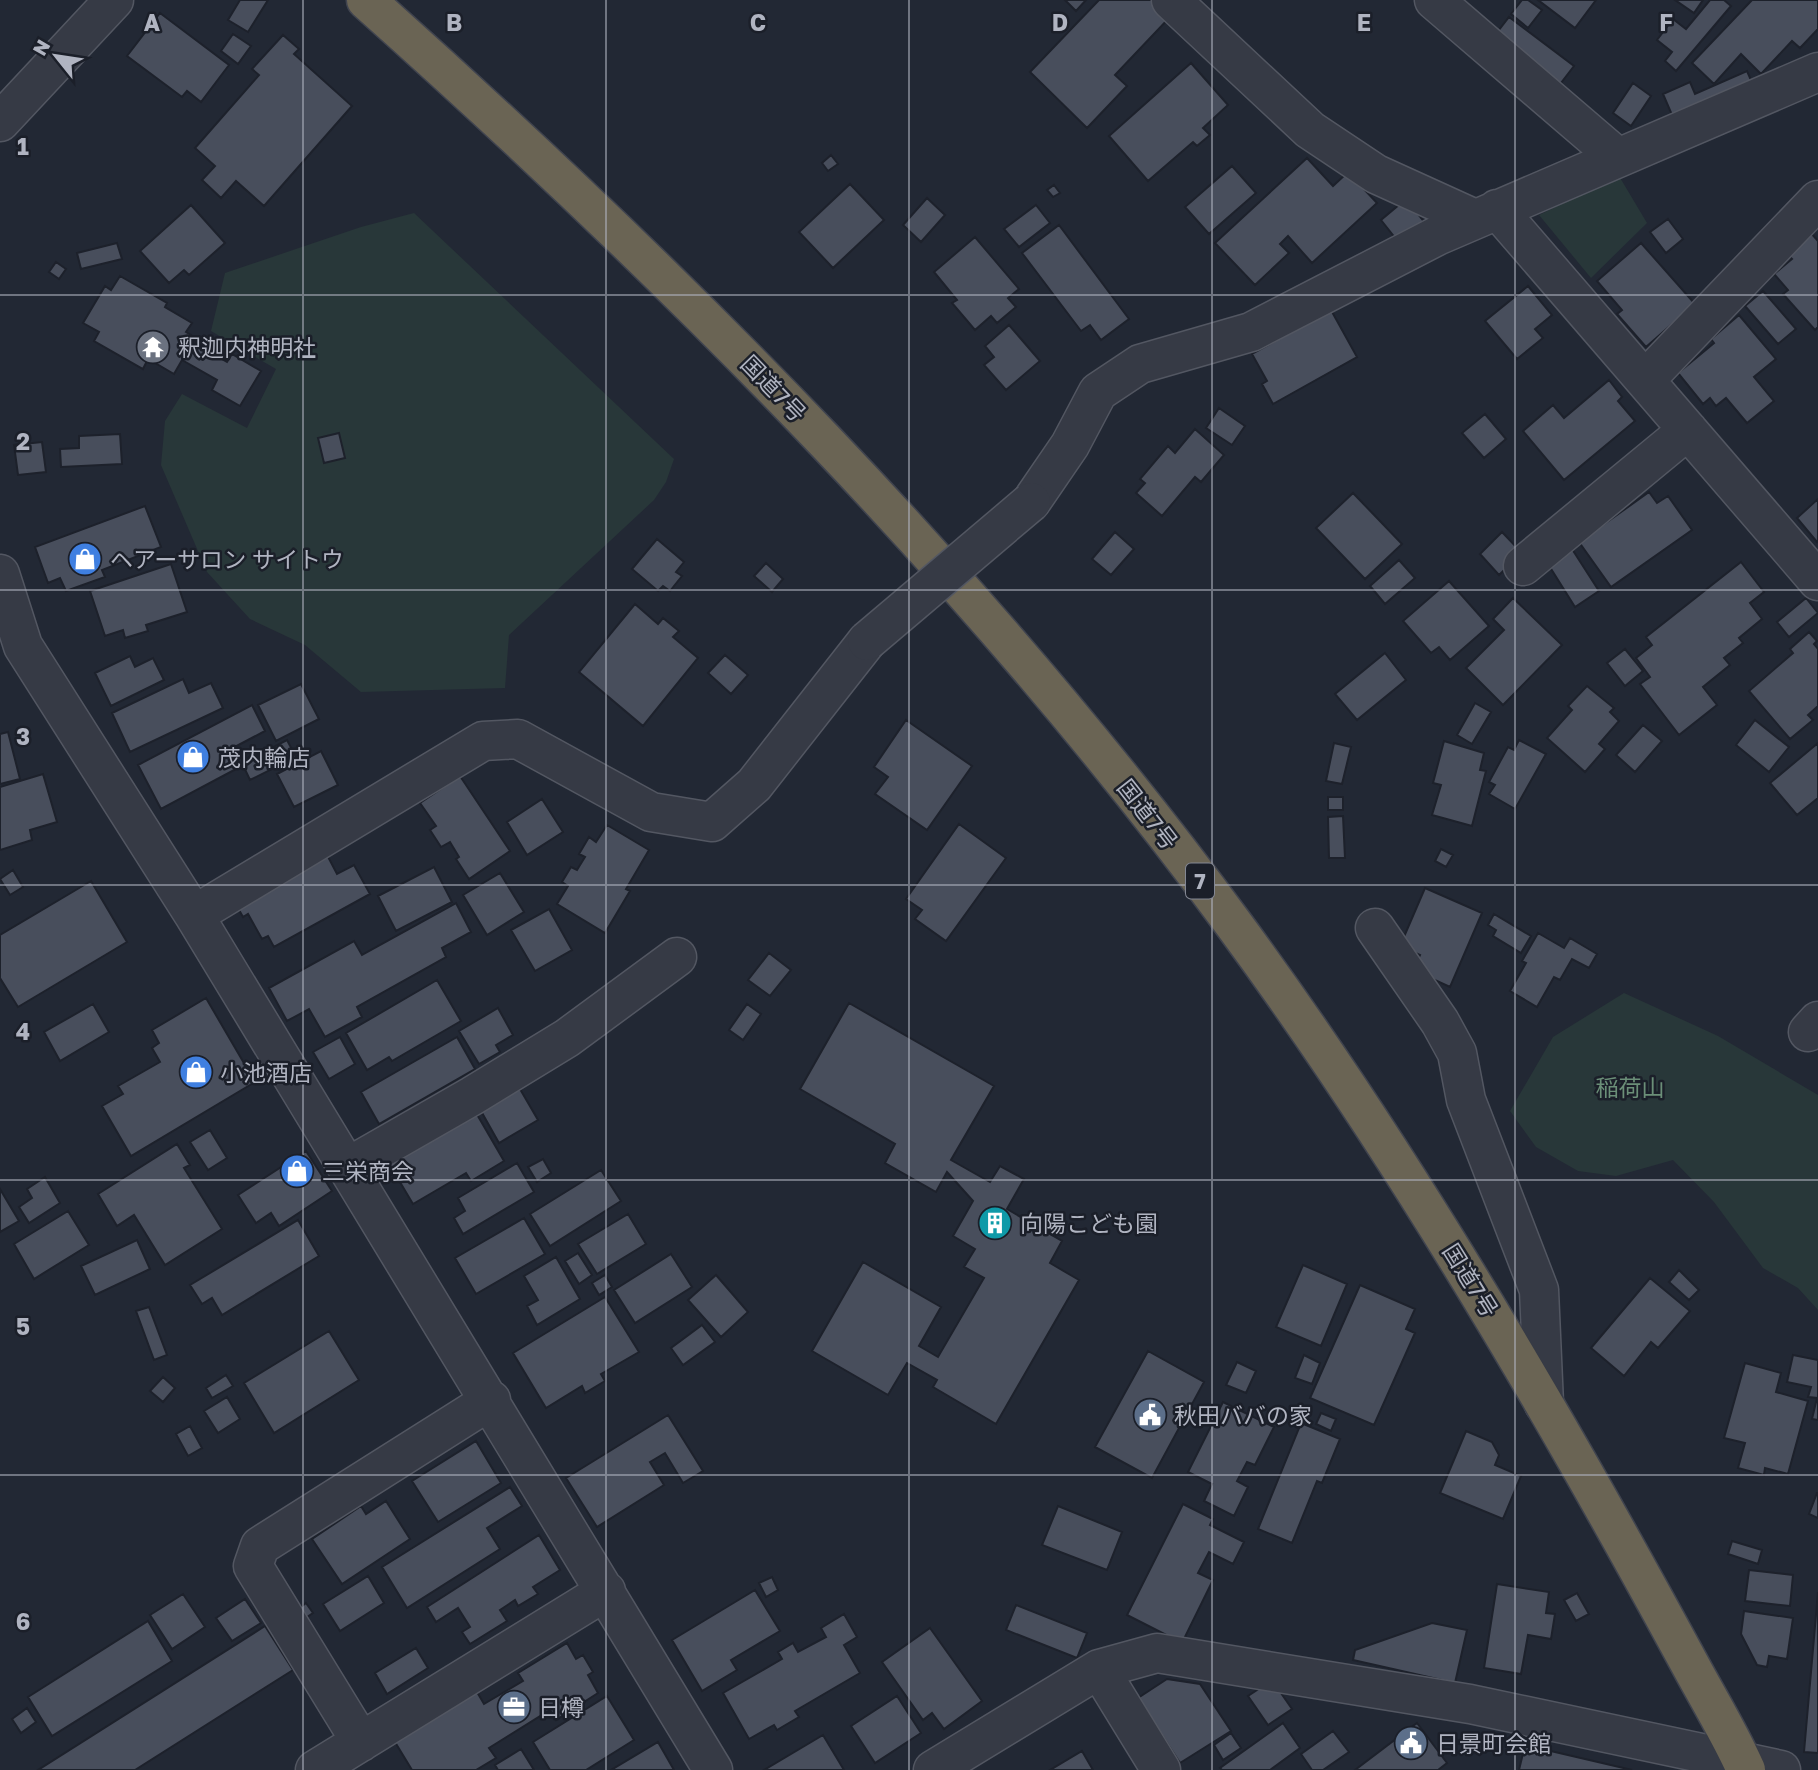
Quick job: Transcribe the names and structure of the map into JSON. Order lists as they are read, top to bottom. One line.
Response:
{"streets":{"highway":["国道7号","7"]},"parks":["稲荷山"],"places":{"temple":["釈迦内神明社"],"shop":["ヘアーサロン サイトウ","茂内輪店","小池酒店","三栄商会"],"building":["向陽こども園"],"public building":["秋田ババの家","日景町会館"],"office":["日樽"]},"north":"top left","grid":{"columns":["A","B","C","D","E","F"],"rows":["1","2","3","4","5","6"]}}
